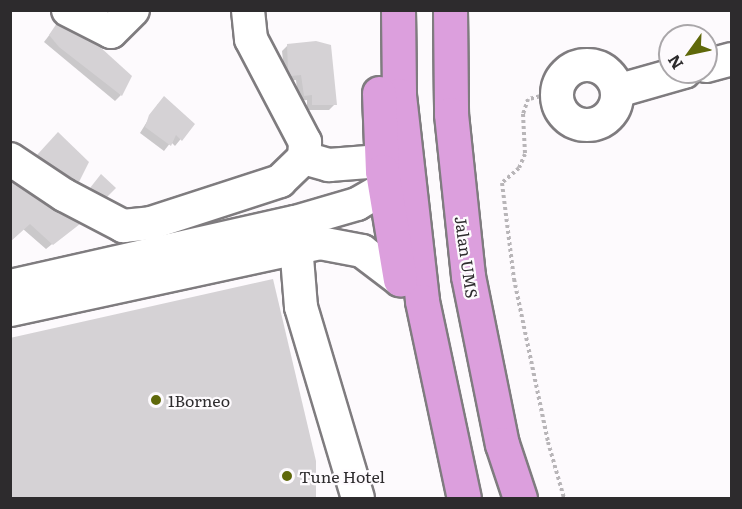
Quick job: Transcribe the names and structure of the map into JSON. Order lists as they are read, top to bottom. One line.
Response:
{"streets":{"highway":["Jalan UMS"]},"places":["1Borneo","Tune Hotel"],"north":"bottom left"}
